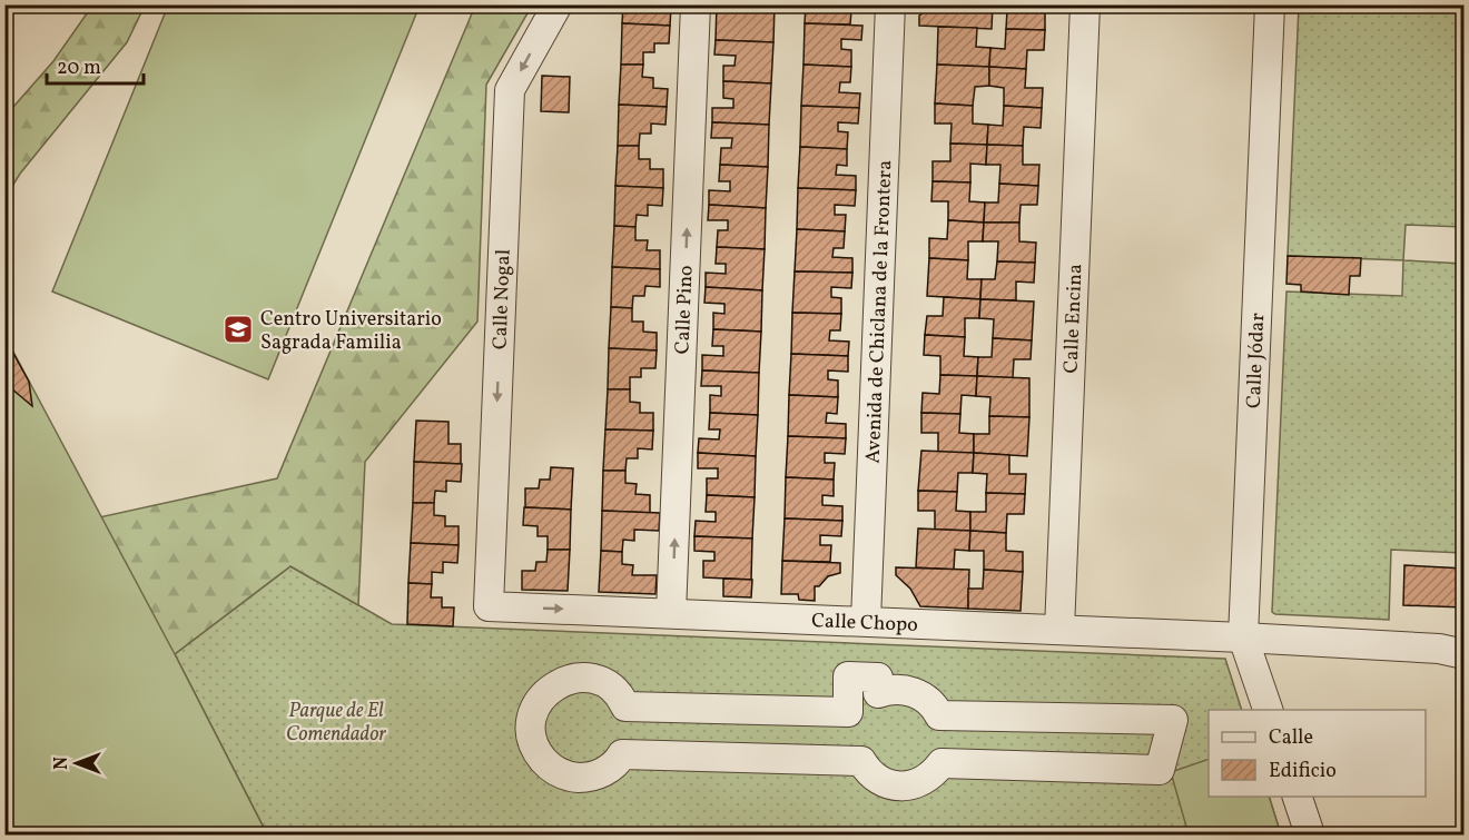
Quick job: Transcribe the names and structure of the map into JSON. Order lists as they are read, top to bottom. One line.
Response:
{"streets":{"street":["Calle Nogal","Calle Pino","Avenida de Chiclana de la Frontera","Calle Encina","Calle Jódar","Calle Chopo"]},"crossings":[["Calle Nogal","Calle Chopo"],["Calle Pino","Calle Chopo"],["Avenida de Chiclana de la Frontera","Calle Chopo"],["Calle Encina","Calle Chopo"],["Calle Jódar","Calle Chopo"]],"one_way":["Calle Nogal","Calle Pino"],"parks":["Parque de El Comendador"],"places":{"school or university":["Centro Universitario Sagrada Familia"]},"legend":["Calle","Edificio"],"scale_bar":"20 m","north":"left"}
